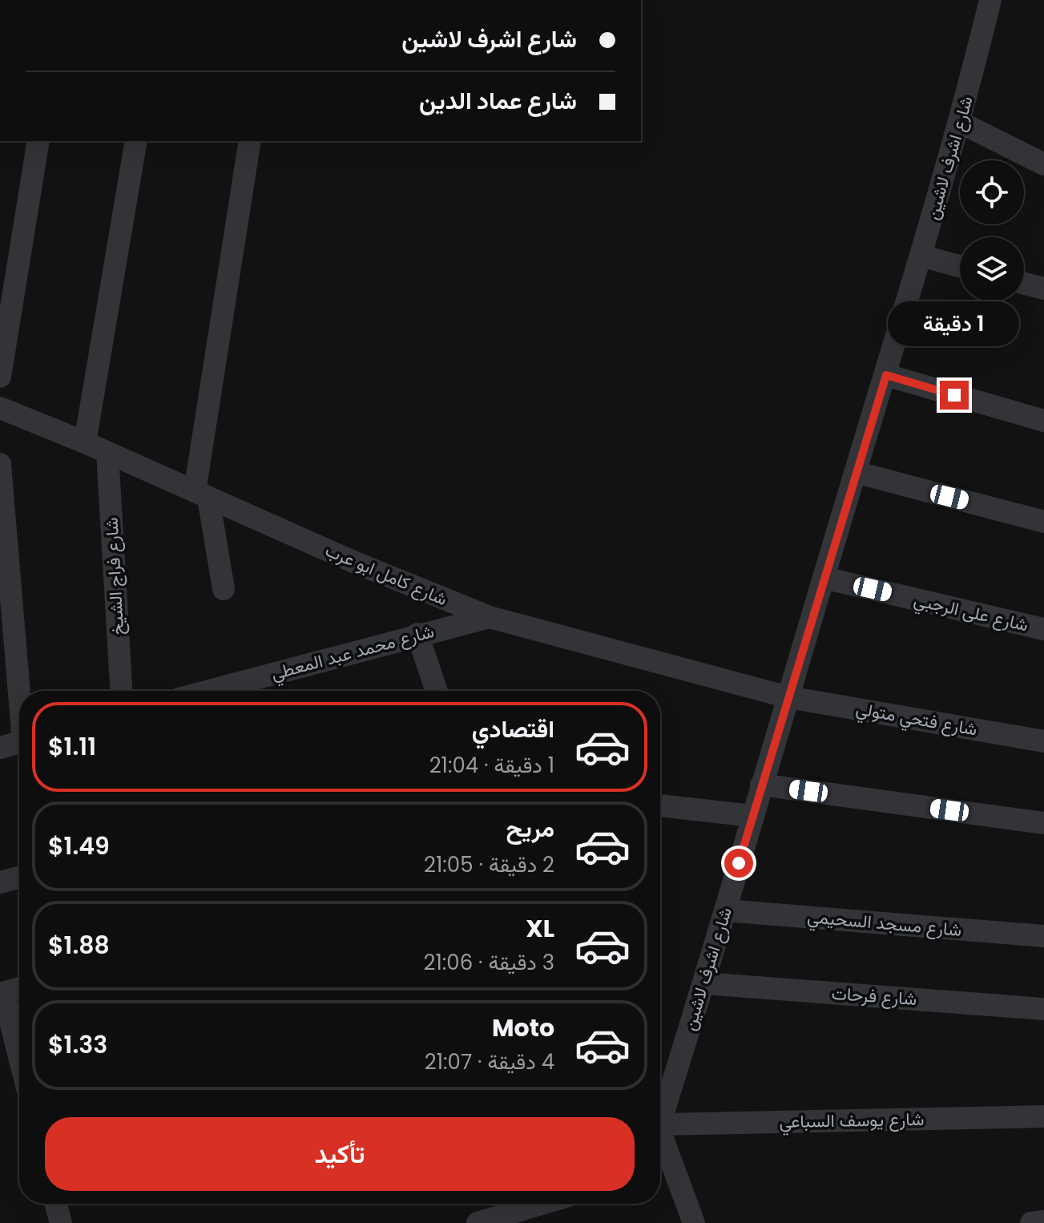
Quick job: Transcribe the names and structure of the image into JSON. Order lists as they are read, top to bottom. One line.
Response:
{"streets":{"street":["شارع اشرف لاشين","شارع كامل ابو عرب","شارع فراج الشيخ","شارع على الرجبي","شارع محمد عبد المعطي","شارع فتحي متولي","شارع مسجد السحيمي","شارع فرحات","شارع يوسف السباعي"]},"crossings":[["شارع اشرف لاشين","شارع كامل ابو عرب"],["شارع اشرف لاشين","شارع على الرجبي"],["شارع اشرف لاشين","شارع فتحي متولي"],["شارع اشرف لاشين","شارع مسجد السحيمي"],["شارع اشرف لاشين","شارع فرحات"],["شارع كامل ابو عرب","شارع فراج الشيخ"],["شارع كامل ابو عرب","شارع محمد عبد المعطي"],["شارع كامل ابو عرب","شارع فتحي متولي"]],"page":{"banner":["شارع اشرف لاشين","شارع عماد الدين"],"bubble":"1 دقيقة","list":[{"name":"اقتصادي","note":"1 دقيقة · 21:04","value":"$1.11"},{"name":"مريح","note":"2 دقيقة · 21:05","value":"$1.49"},{"name":"XL","note":"3 دقيقة · 21:06","value":"$1.88"},{"name":"Moto","note":"4 دقيقة · 21:07","value":"$1.33"}],"buttons":"تأكيد"}}
